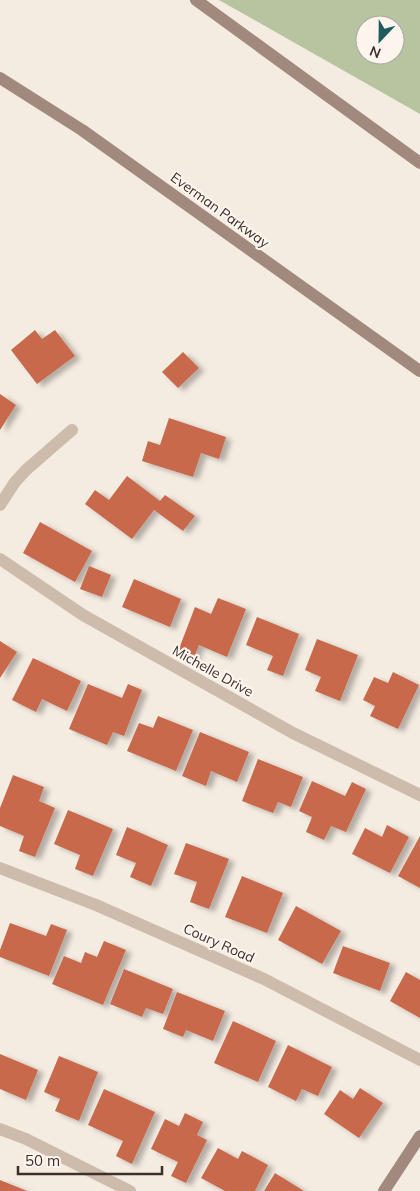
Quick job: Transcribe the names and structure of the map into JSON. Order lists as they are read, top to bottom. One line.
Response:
{"streets":{"main road":["Everman Parkway"],"street":["Michelle Drive","Coury Road"]},"scale_bar":"50 m","north":"bottom"}
